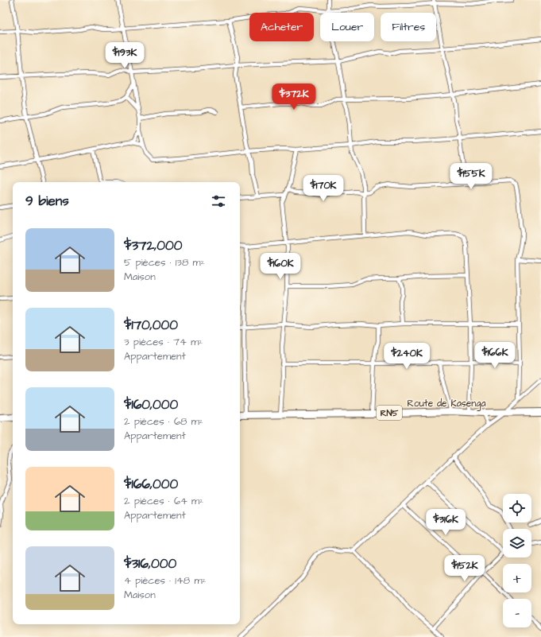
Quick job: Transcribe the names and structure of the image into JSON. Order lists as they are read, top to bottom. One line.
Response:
{"streets":{"highway":["Route de Kasenga","RN5"]},"page":{"chip":["Acheter","Louer","Filtres"],"price":["$193K","$372K","$155K","$170K","$160K","$166K","$240K","$316K","$152K"],"heading":"9 biens","list":[{"name":"$372,000","note":"5 pièces · 138 m² · Maison"},{"name":"$170,000","note":"3 pièces · 74 m² · Appartement"},{"name":"$160,000","note":"2 pièces · 68 m² · Appartement"},{"name":"$166,000","note":"2 pièces · 64 m² · Appartement"},{"name":"$316,000","note":"4 pièces · 148 m² · Maison"}],"map_buttons":["+","−"]}}
